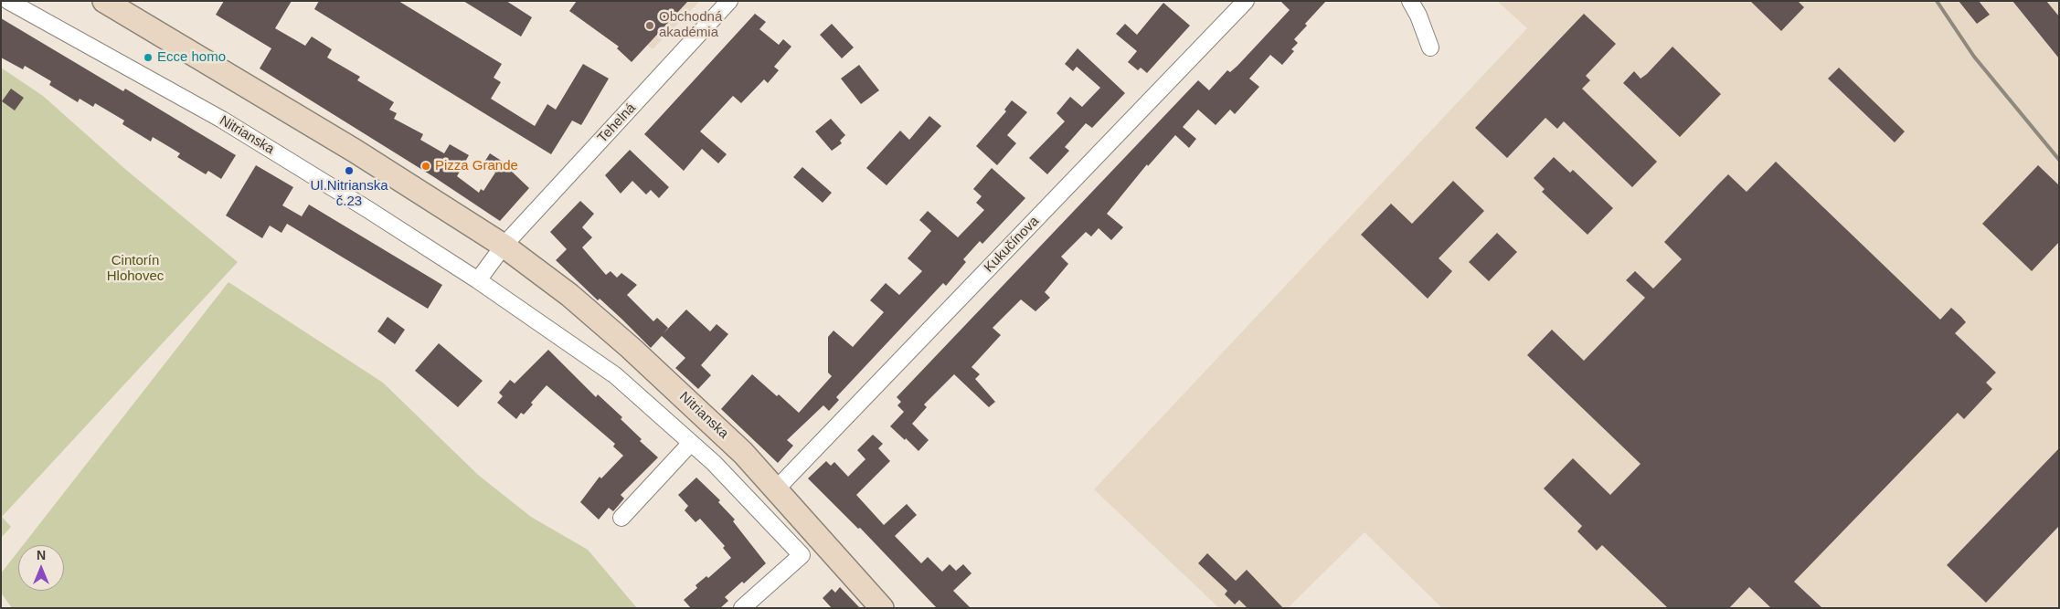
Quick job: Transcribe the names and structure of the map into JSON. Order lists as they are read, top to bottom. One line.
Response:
{"streets":{"main road":["Nitrianska"],"street":["Tehelná","Kukučínova"]},"crossings":[["Tehelná","Nitrianska"],["Nitrianska","Kukučínova"]],"parks":["Cintorín Hlohovec"],"places":["Obchodná akadémia","Ecce homo","Pizza Grande","Ul.Nitrianska č.23"],"north":"top"}
